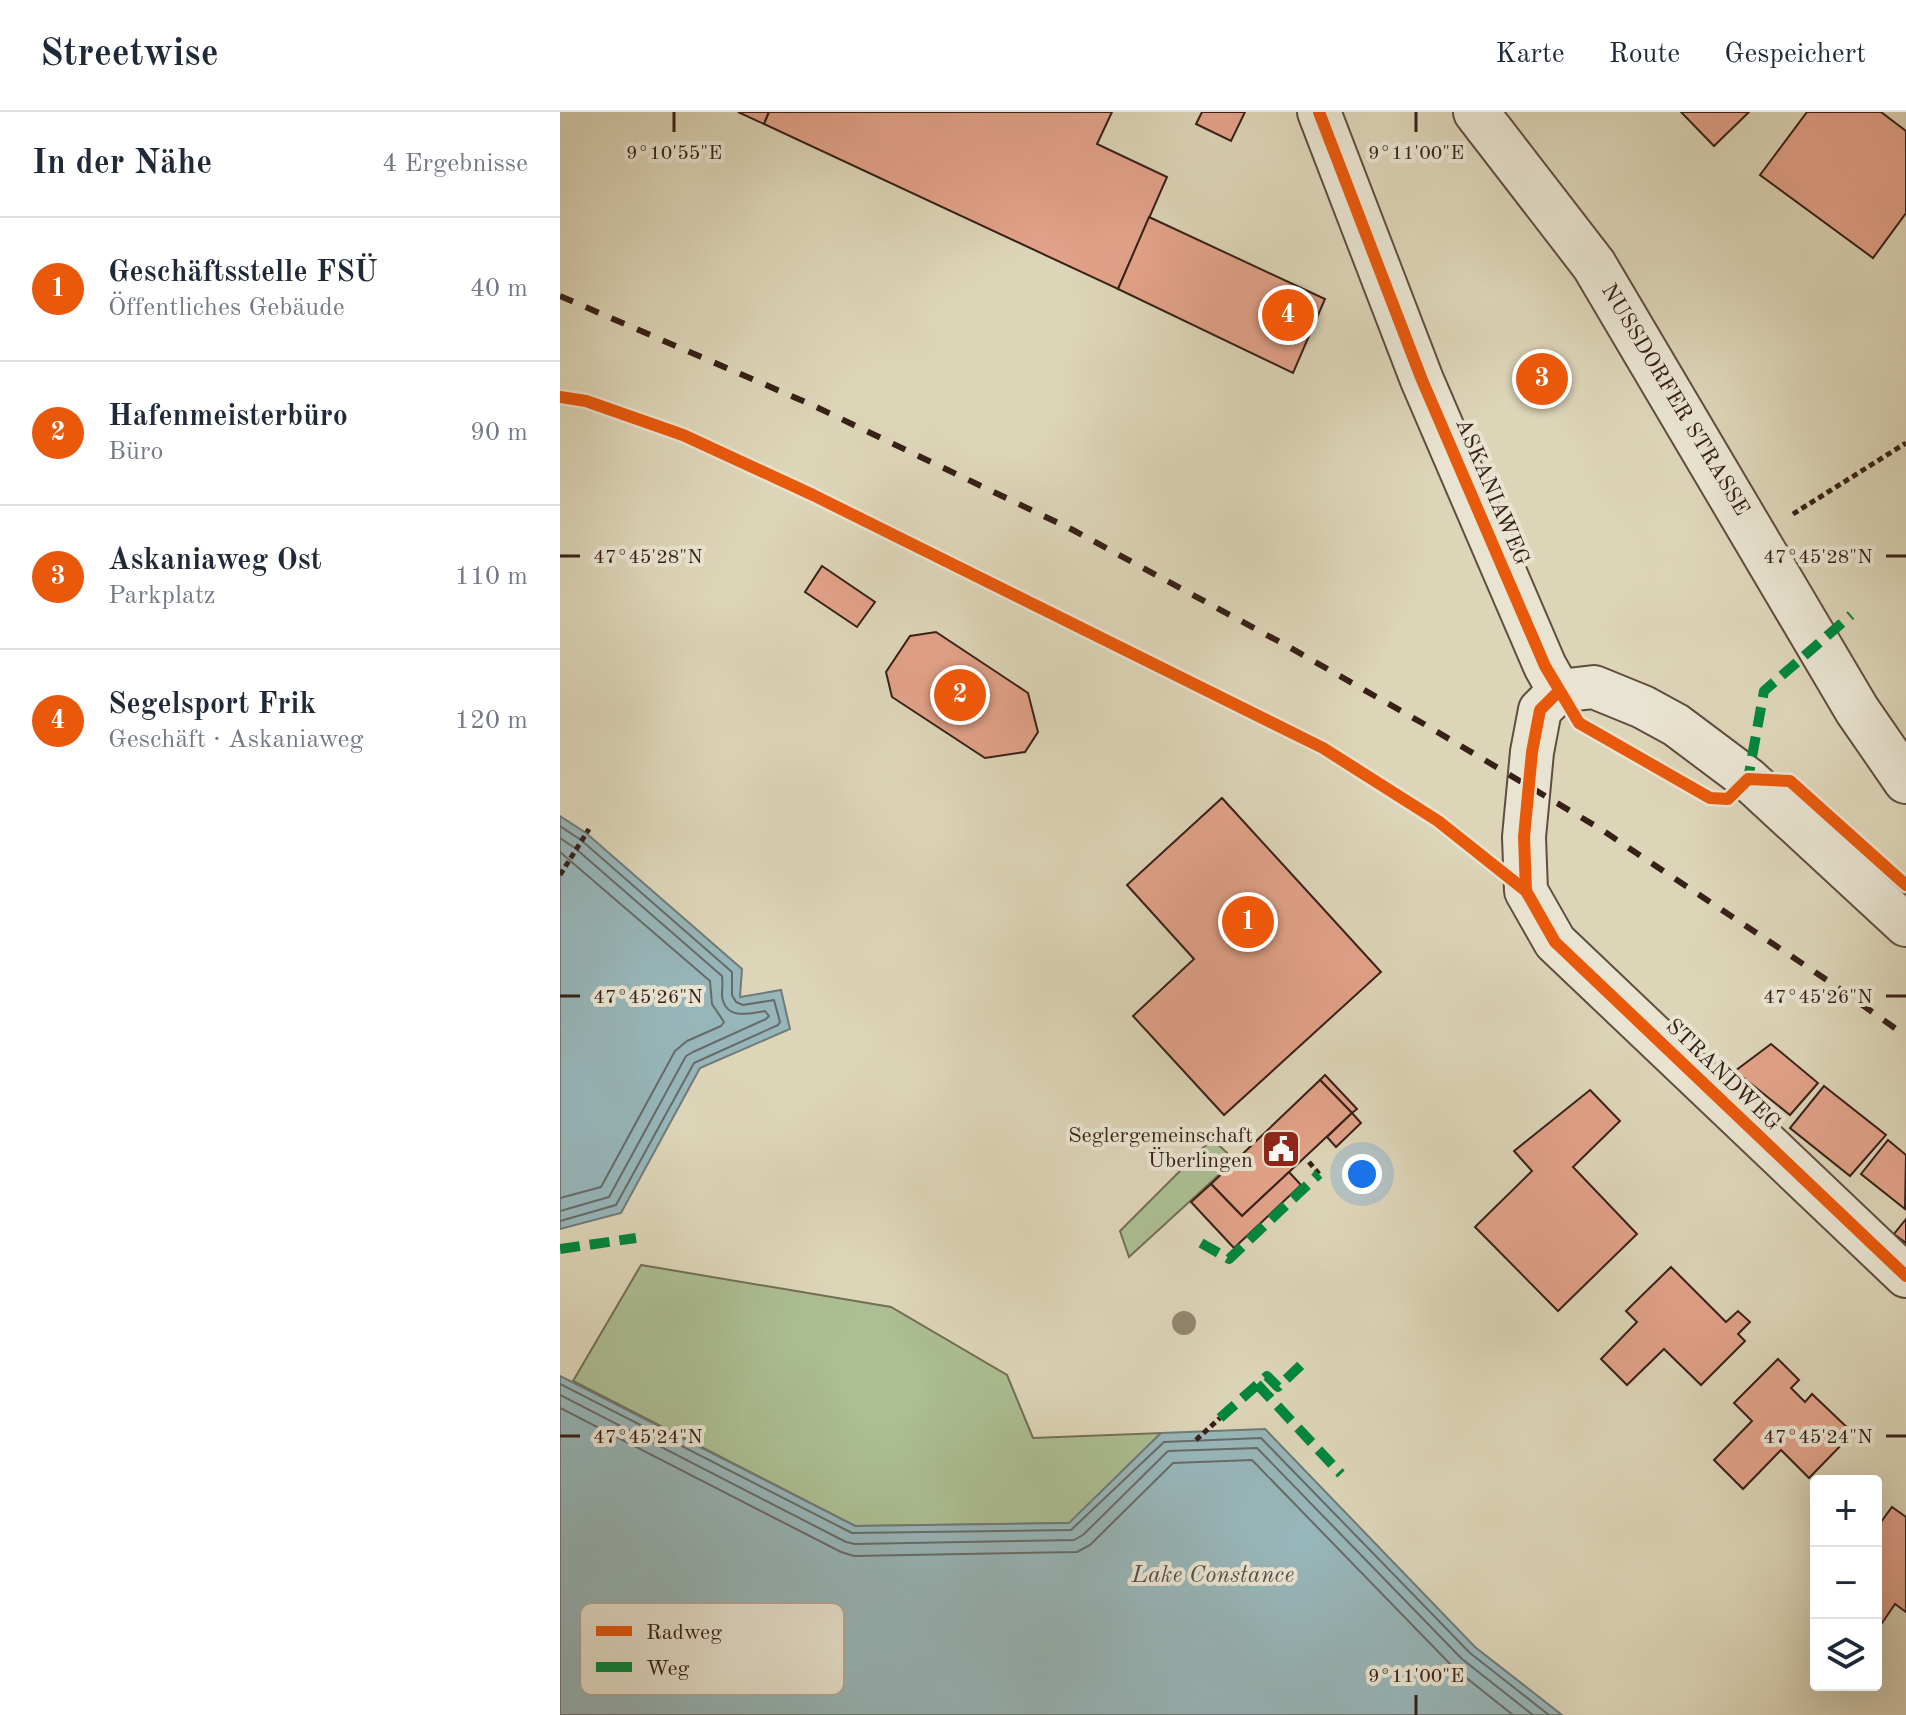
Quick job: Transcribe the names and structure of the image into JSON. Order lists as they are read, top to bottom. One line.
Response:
{"streets":{"street":["NUSSDORFER STRASSE","ASKANIAWEG","STRANDWEG"]},"crossings":[["ASKANIAWEG","STRANDWEG"]],"water":["Lake Constance"],"places":{"public building":["Seglergemeinschaft Überlingen"]},"legend":["Radweg","Weg"],"page":{"header":"Streetwise","nav":["Karte","Route","Gespeichert"],"heading":["In der Nähe","4 Ergebnisse"],"list":[{"mark":"1","name":"Geschäftsstelle FSÜ","note":"Öffentliches Gebäude","value":"40 m"},{"mark":"2","name":"Hafenmeisterbüro","note":"Büro","value":"90 m"},{"mark":"3","name":"Askaniaweg Ost","note":"Parkplatz","value":"110 m"},{"mark":"4","name":"Segelsport Frik","note":"Geschäft · Askaniaweg","value":"120 m"}],"pins":["4","3","2","1"],"map_buttons":["+","−"]},"coordinates":["9°10'55\"E","9°11'00\"E","47°45'28\"N","47°45'26\"N","47°45'24\"N"]}
